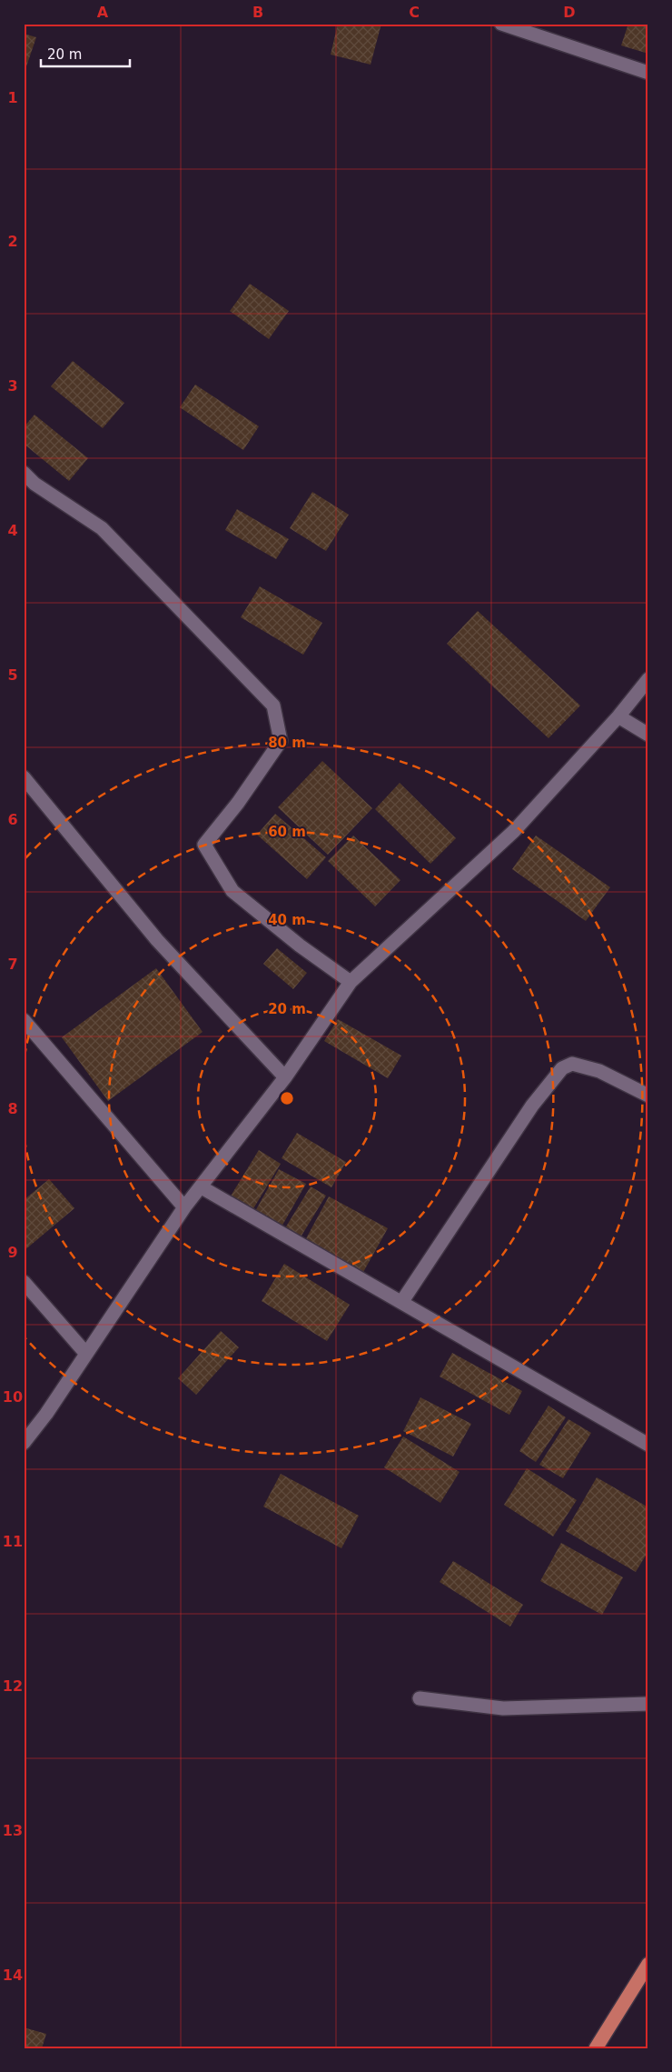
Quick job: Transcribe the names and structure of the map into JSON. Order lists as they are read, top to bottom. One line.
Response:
{"scale_bar":"20 m","grid":{"columns":["A","B","C","D"],"rows":["1","2","3","4","5","6","7","8","9","10","11","12","13","14"]},"rings":["80 m","60 m","40 m","20 m"]}
